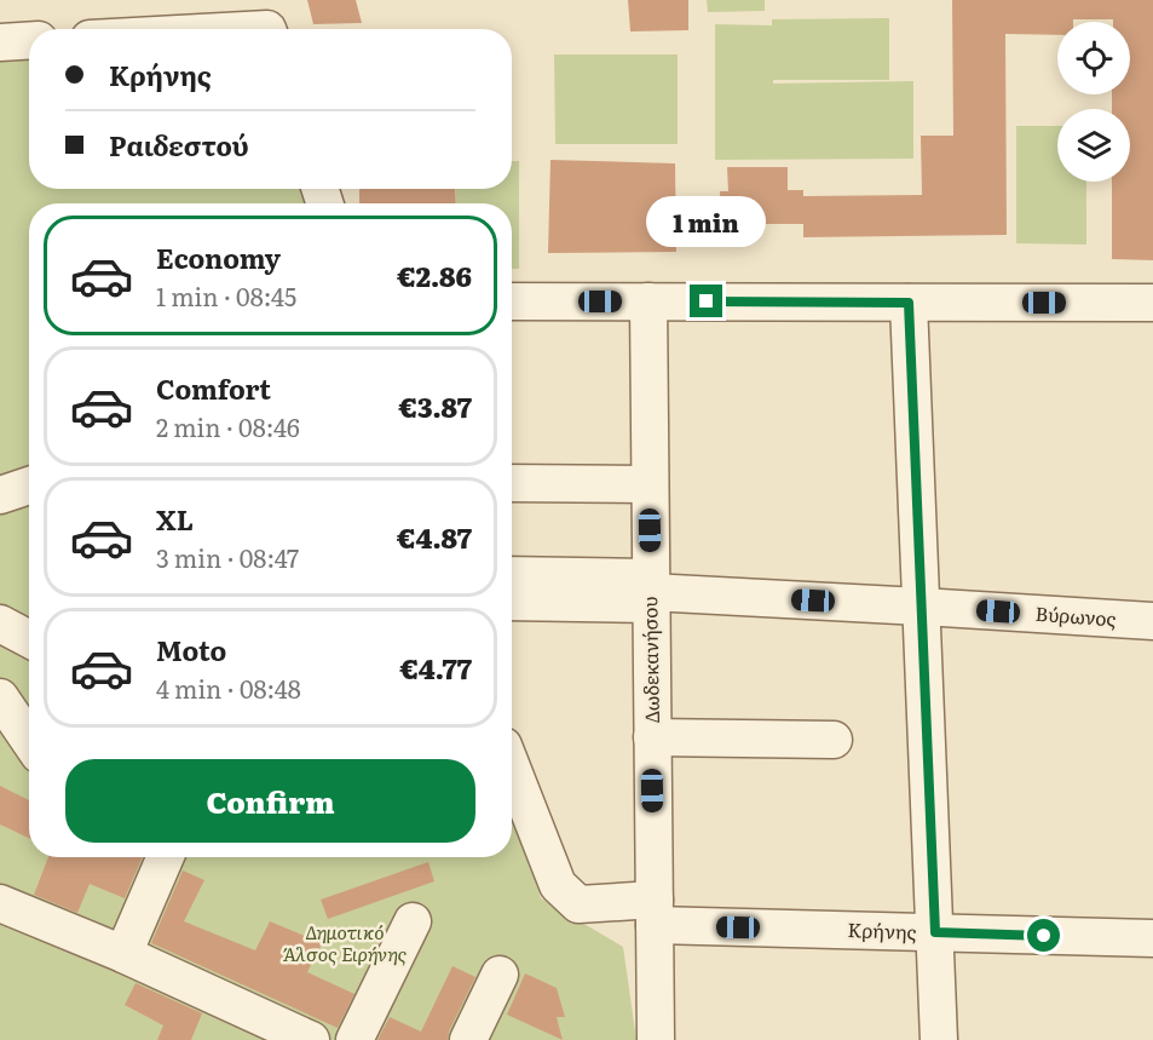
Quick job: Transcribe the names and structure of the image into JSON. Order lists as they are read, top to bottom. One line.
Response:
{"streets":{"street":["Βύρωνος","Δωδεκανήσου","Κρήνης"]},"crossings":[["Βύρωνος","Δωδεκανήσου"],["Δωδεκανήσου","Κρήνης"]],"parks":["Δημοτικό Άλσος Ειρήνης"],"page":{"banner":["Κρήνης","Ραιδεστού"],"bubble":"1 min","list":[{"name":"Economy","note":"1 min · 08:45","value":"€2.86"},{"name":"Comfort","note":"2 min · 08:46","value":"€3.87"},{"name":"XL","note":"3 min · 08:47","value":"€4.87"},{"name":"Moto","note":"4 min · 08:48","value":"€4.77"}],"buttons":"Confirm"}}
